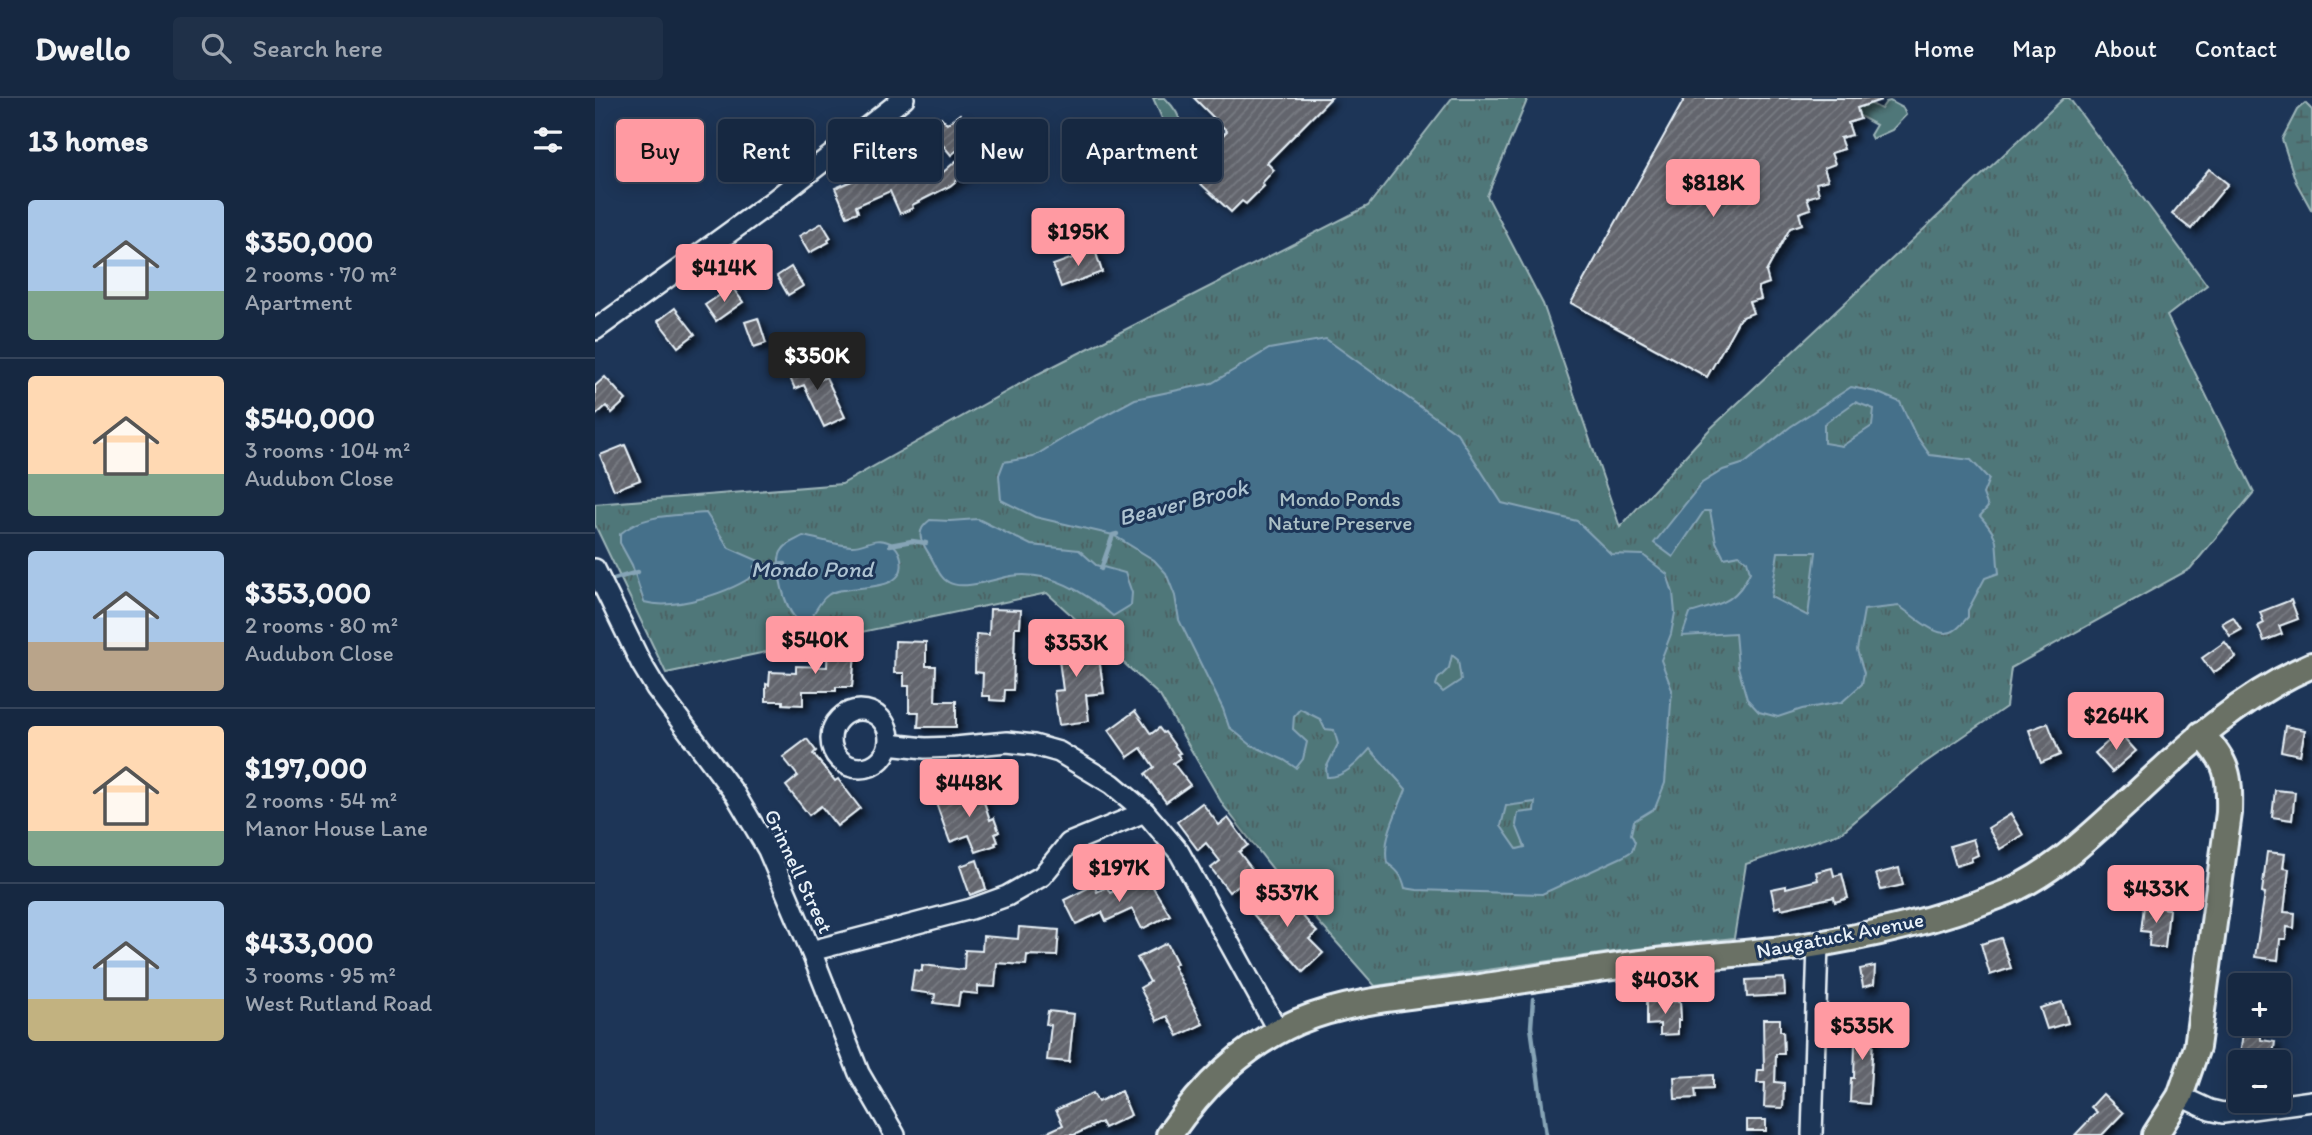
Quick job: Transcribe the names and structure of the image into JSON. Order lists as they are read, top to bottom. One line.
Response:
{"streets":{"main road":["Naugatuck Avenue"],"street":["Grinnell Street"]},"water":["Beaver Brook","Mondo Pond"],"parks":["Mondo Ponds Nature Preserve"],"page":{"header":"Dwello","search":"Search here","nav":["Home","Map","About","Contact"],"heading":"13 homes","chip":["Buy","Rent","Filters","New","Apartment"],"price":["$818K","$195K","$414K","$350K","$540K","$353K","$264K","$448K","$197K","$433K","$537K","$403K","$535K"],"list":[{"name":"$350,000","note":"2 rooms · 70 m² · Apartment"},{"name":"$540,000","note":"3 rooms · 104 m² · Audubon Close"},{"name":"$353,000","note":"2 rooms · 80 m² · Audubon Close"},{"name":"$197,000","note":"2 rooms · 54 m² · Manor House Lane"},{"name":"$433,000","note":"3 rooms · 95 m² · West Rutland Road"}],"map_buttons":["+","−"]}}
